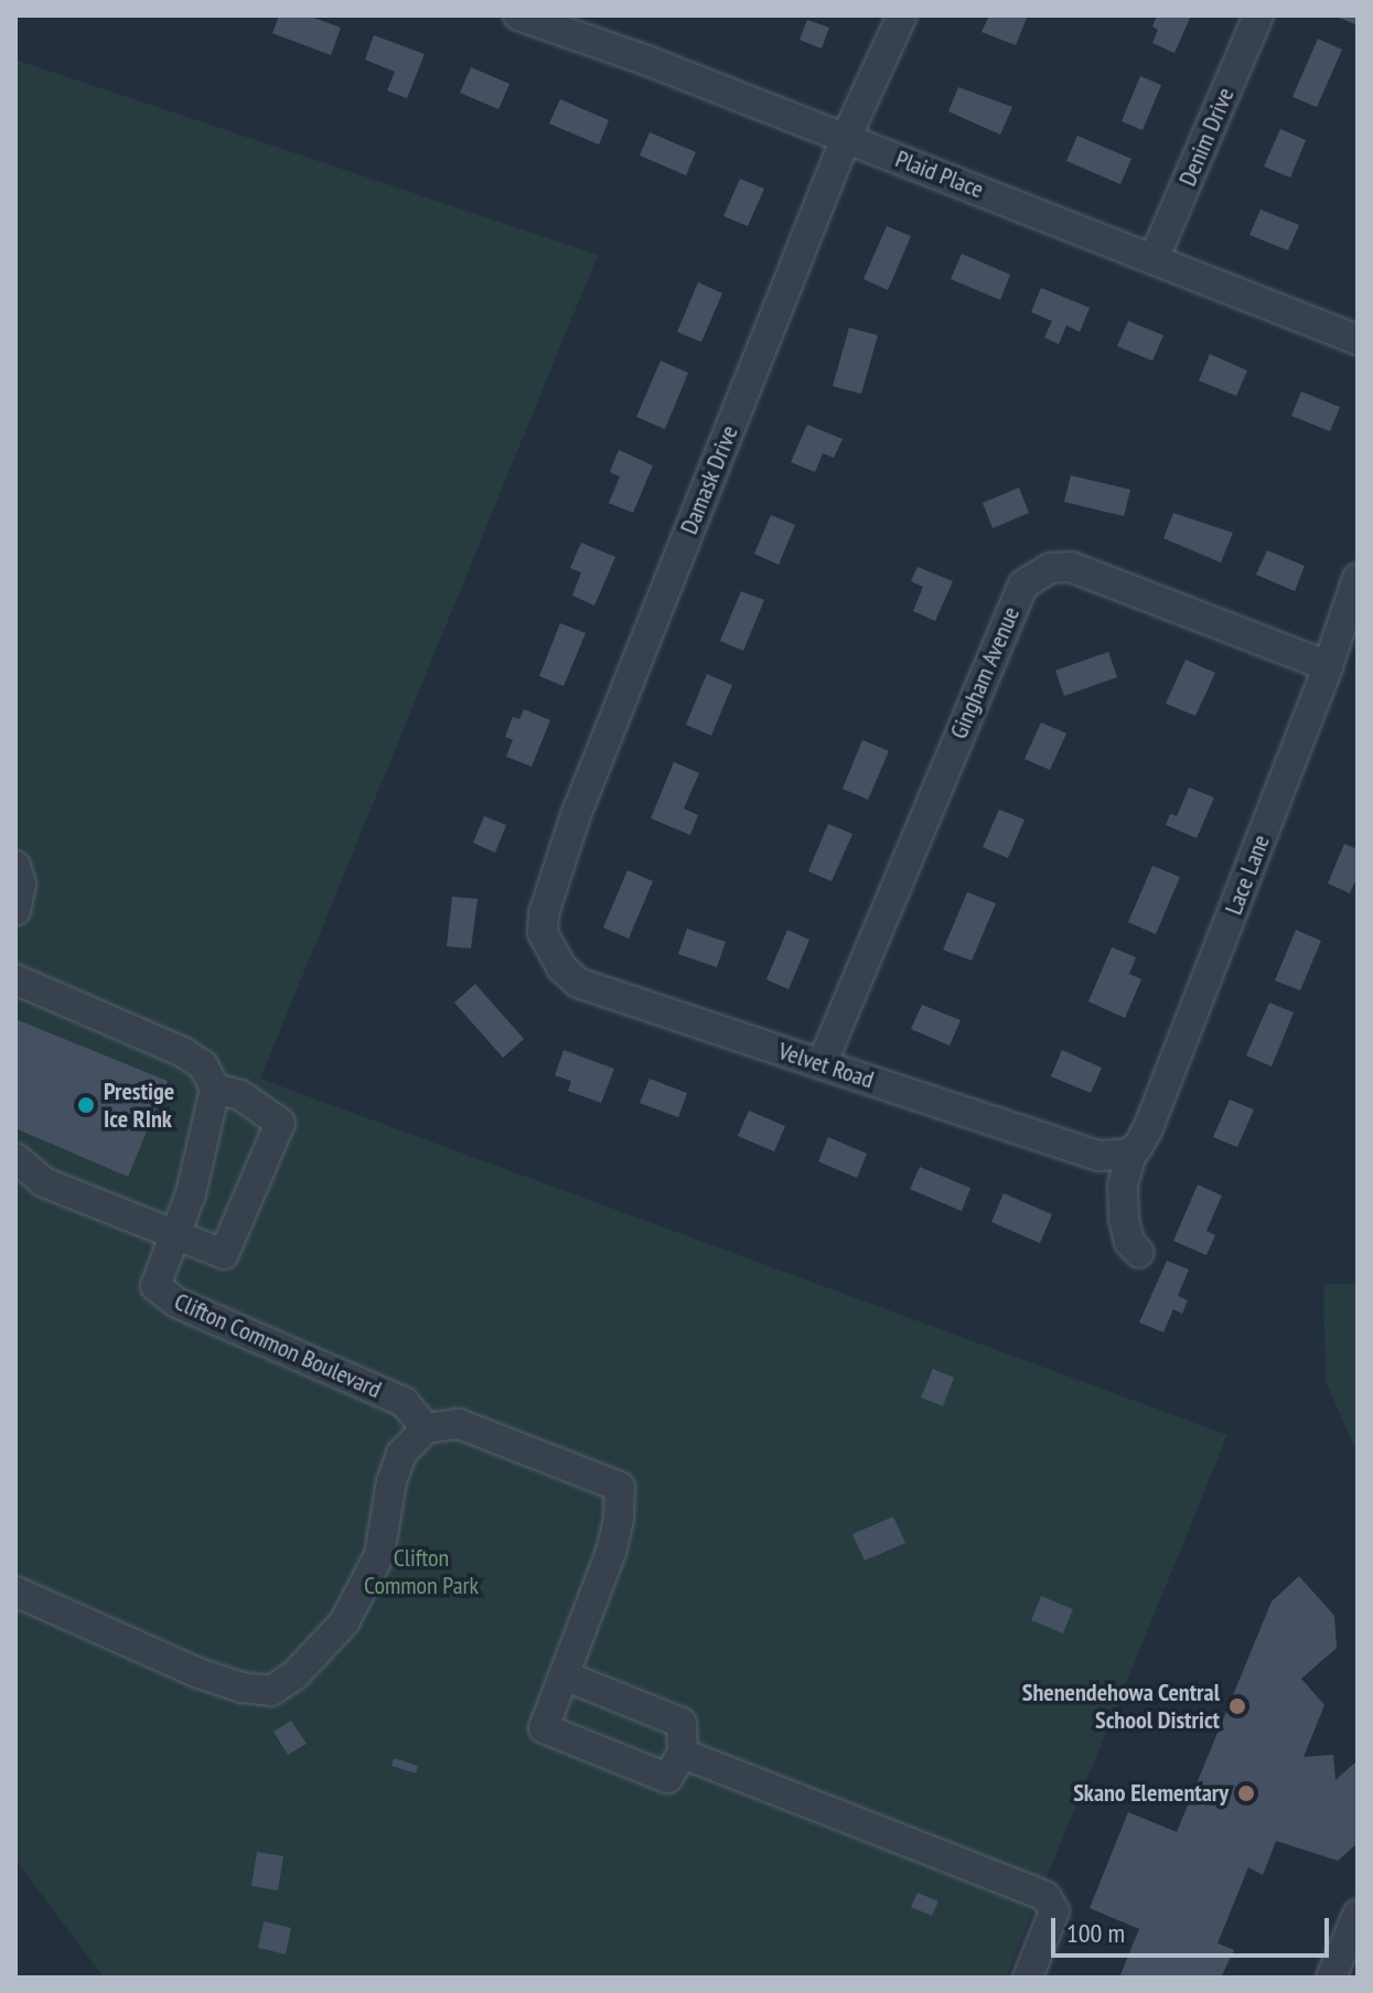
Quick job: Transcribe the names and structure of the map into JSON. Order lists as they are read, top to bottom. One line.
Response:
{"streets":{"street":["Denim Drive","Plaid Place","Damask Drive","Gingham Avenue","Lace Lane","Velvet Road","Clifton Common Boulevard"]},"crossings":[["Denim Drive","Plaid Place"],["Plaid Place","Damask Drive"],["Damask Drive","Velvet Road"],["Gingham Avenue","Lace Lane"],["Gingham Avenue","Velvet Road"],["Lace Lane","Velvet Road"]],"parks":["Clifton Common Park"],"places":["Prestige Ice RInk","Shenendehowa Central School District","Skano Elementary"],"scale_bar":"100 m"}
